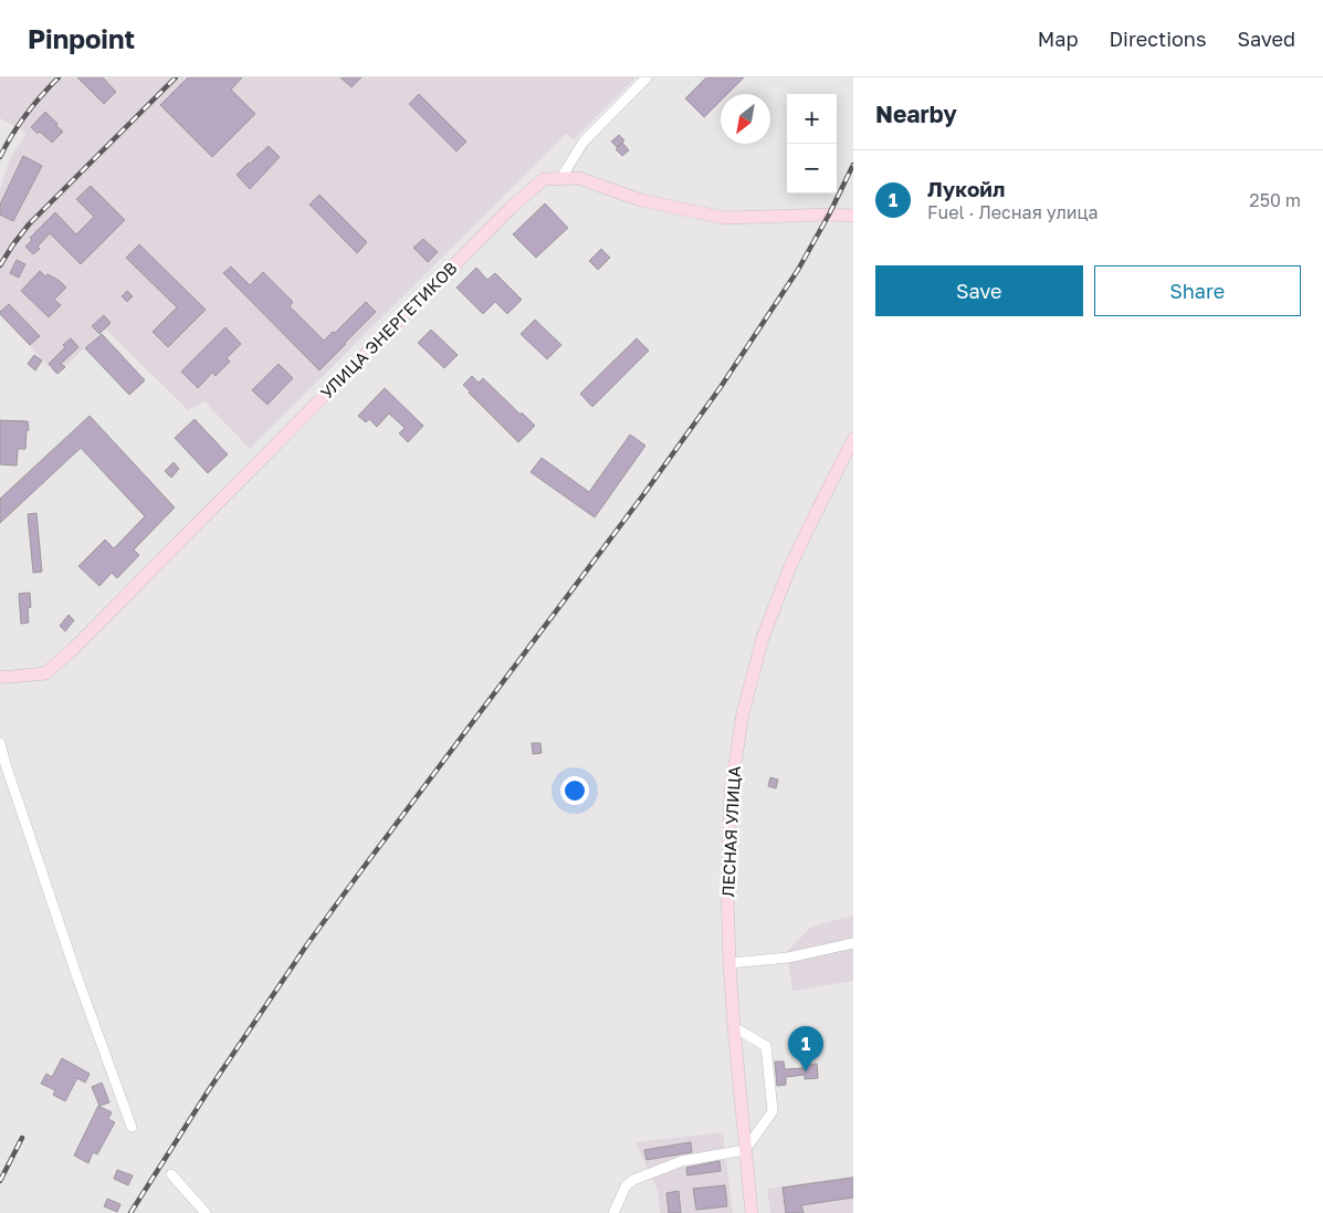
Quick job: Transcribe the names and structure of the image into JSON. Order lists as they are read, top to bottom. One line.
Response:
{"streets":{"main road":["УЛИЦА ЭНЕРГЕТИКОВ","ЛЕСНАЯ УЛИЦА"]},"north":"bottom left","page":{"header":"Pinpoint","nav":["Map","Directions","Saved"],"heading":"Nearby","map_buttons":["+","−"],"list":[{"mark":"1","name":"Лукойл","note":"Fuel · Лесная улица","value":"250 m"}],"buttons":["Save","Share"],"pins":"1"}}
